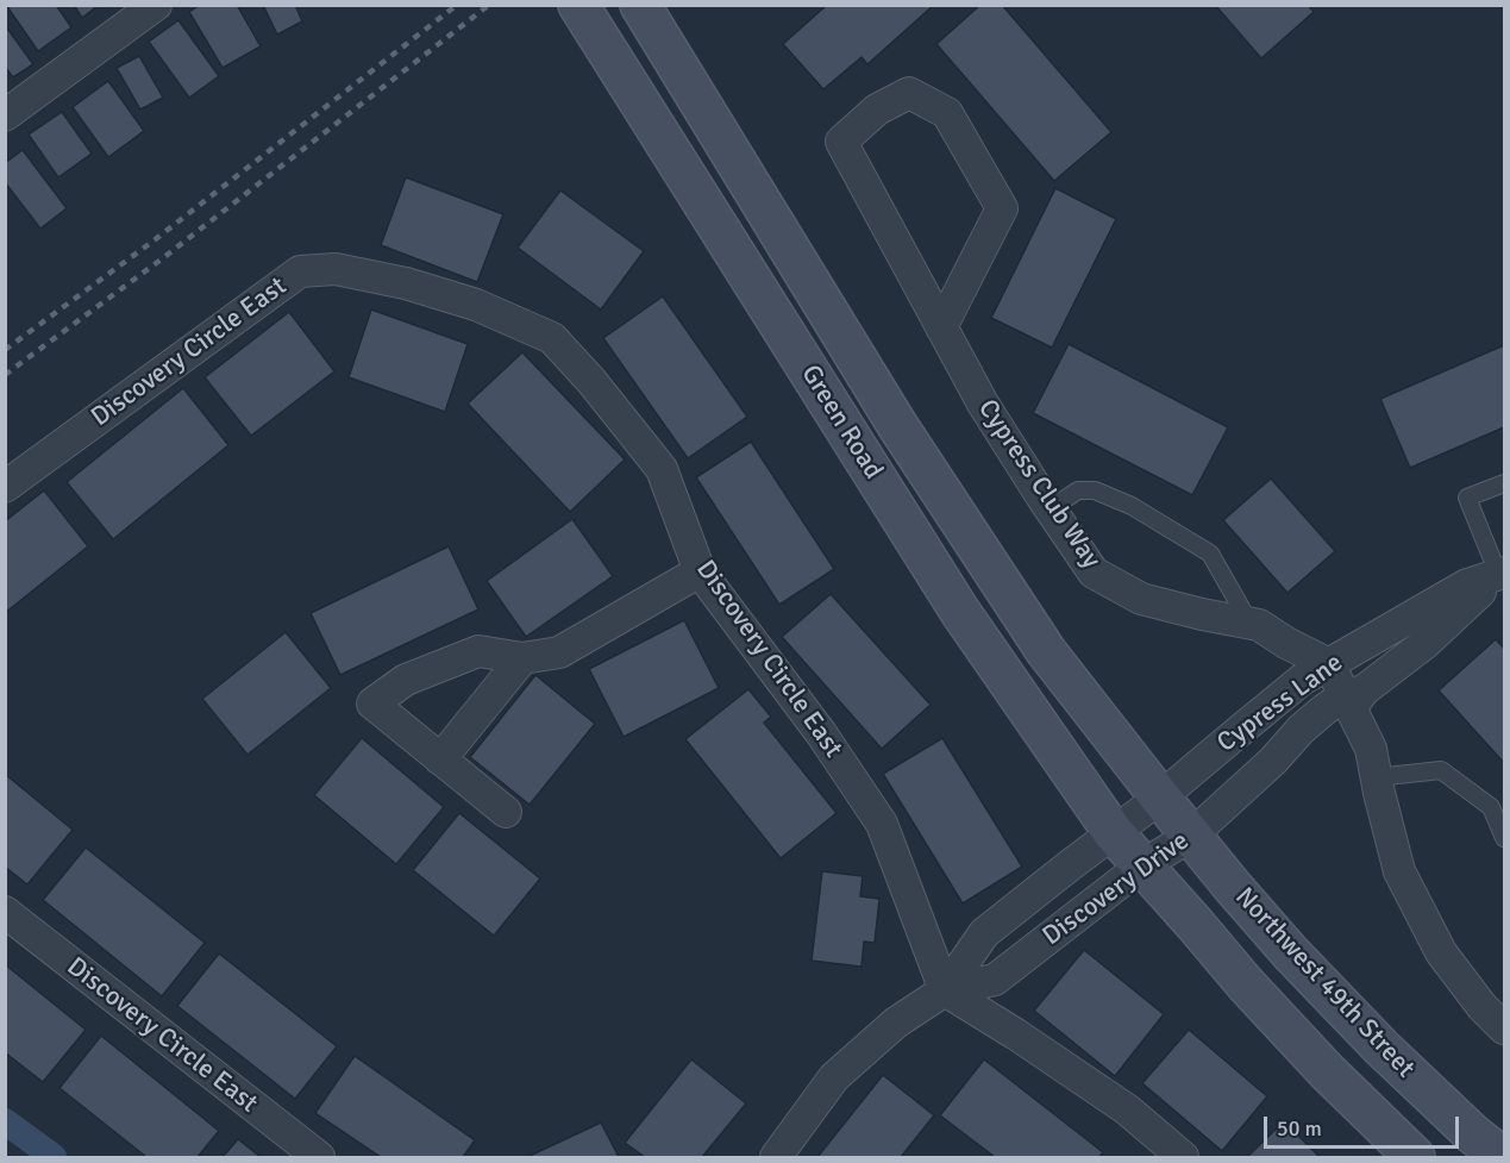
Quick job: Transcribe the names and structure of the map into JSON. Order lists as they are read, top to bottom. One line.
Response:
{"streets":{"main road":["Green Road","Northwest 49th Street"],"street":["Discovery Circle East","Cypress Club Way","Cypress Lane","Discovery Drive"]},"crossings":[["Discovery Circle East","Discovery Drive"],["Green Road","Cypress Lane"],["Green Road","Discovery Drive"],["Green Road","Northwest 49th Street"],["Cypress Club Way","Cypress Lane"],["Cypress Lane","Discovery Drive"],["Cypress Lane","Northwest 49th Street"],["Discovery Drive","Northwest 49th Street"]],"scale_bar":"50 m"}
